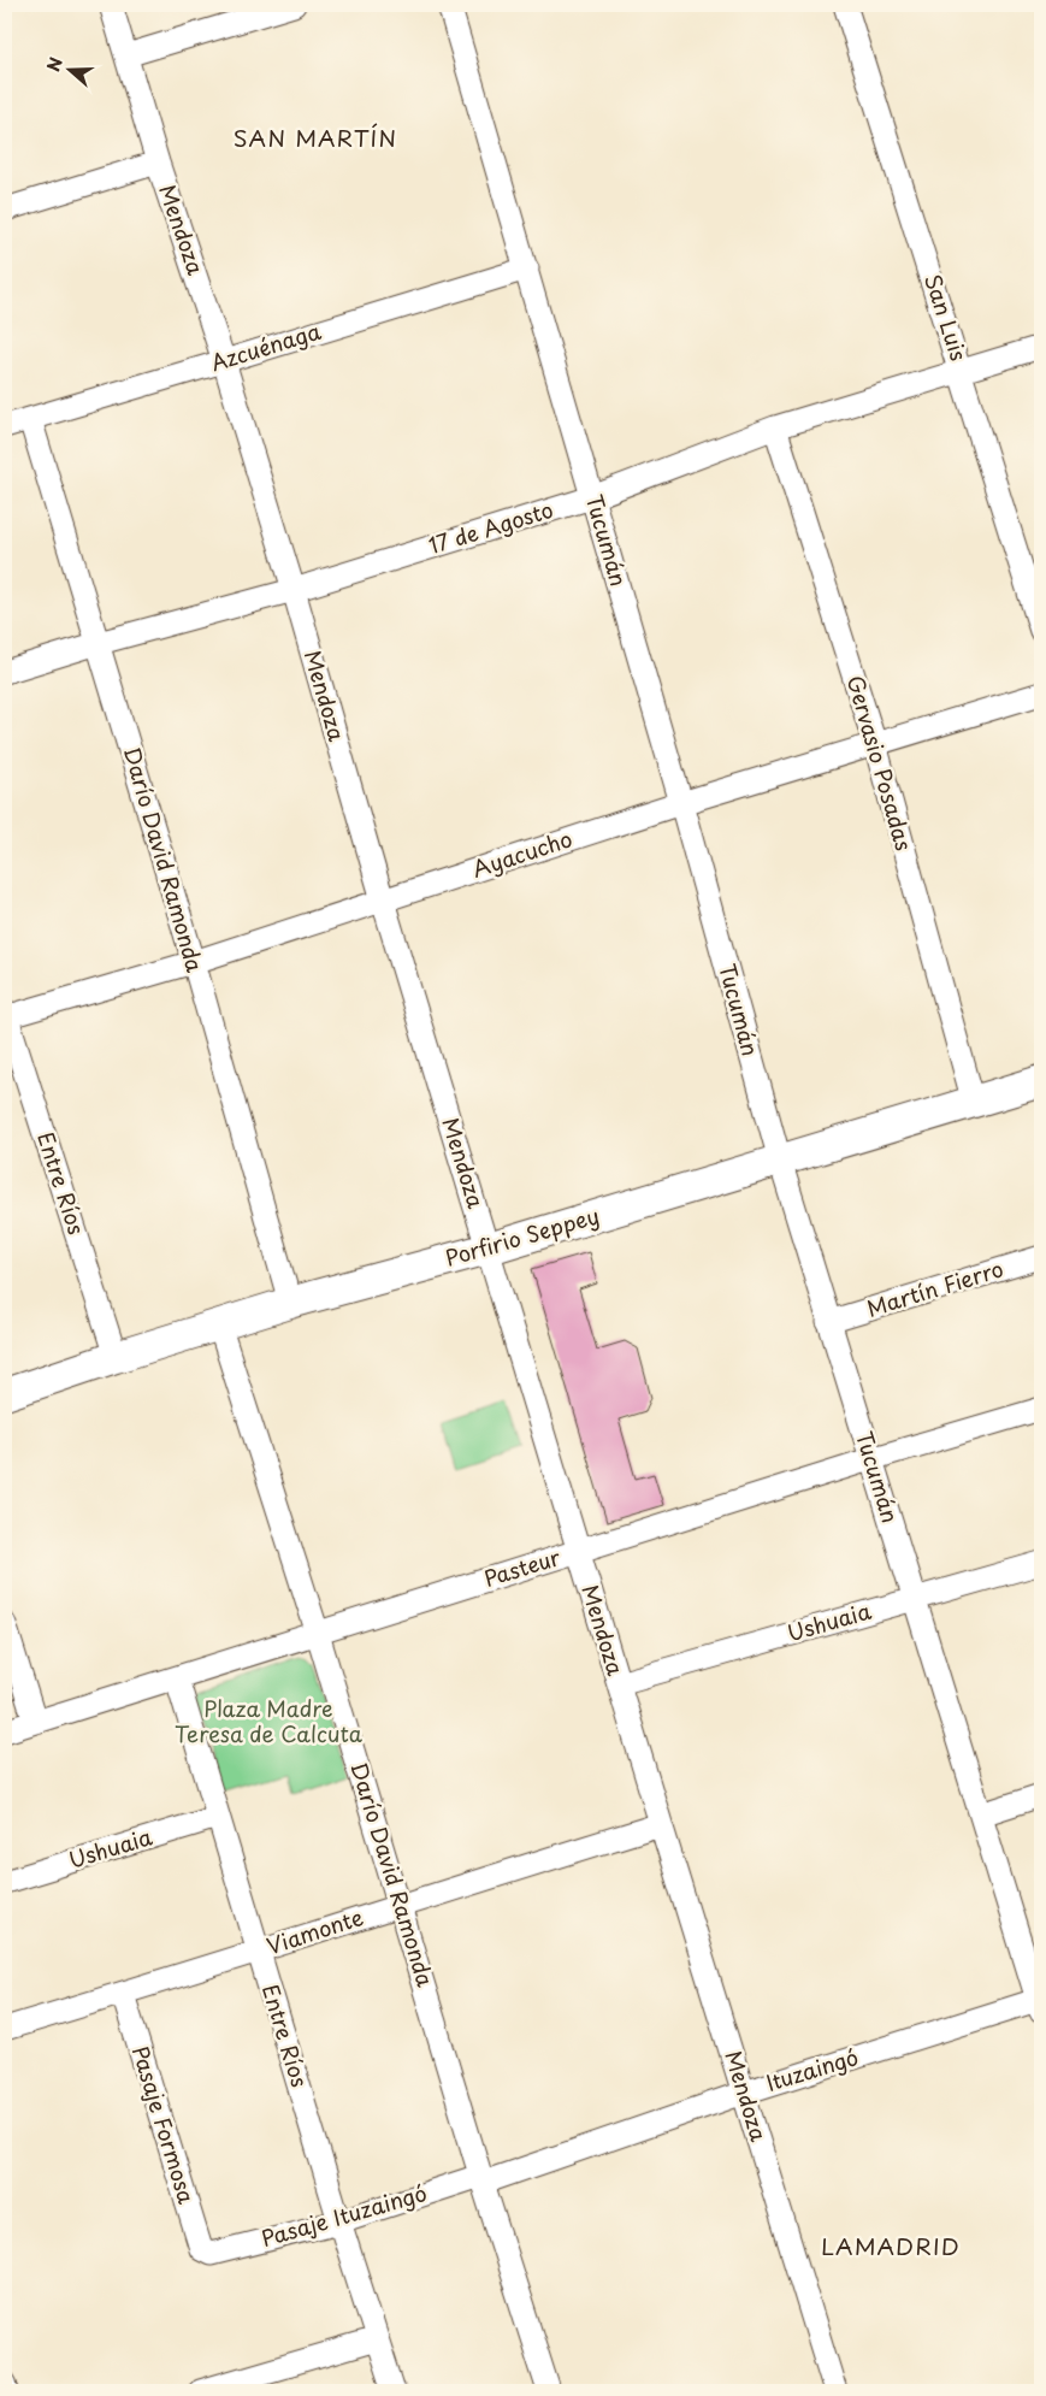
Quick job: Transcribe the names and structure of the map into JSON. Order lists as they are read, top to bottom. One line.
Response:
{"streets":{"main road":["Porfirio Seppey"],"street":["Mendoza","San Luis","Azcuénaga","17 de Agosto","Tucumán","Gervasio Posadas","Ayacucho","Darío David Ramonda","Entre Ríos","Martín Fierro","Pasteur","Ushuaia","Viamonte","Ituzaingó","Pasaje Formosa","Pasaje Ituzaingó"]},"crossings":[["Mendoza","Azcuénaga"],["Mendoza","17 de Agosto"],["Mendoza","Ayacucho"],["Mendoza","Porfirio Seppey"],["Mendoza","Pasteur"],["Mendoza","Ushuaia"],["Mendoza","Viamonte"],["Mendoza","Ituzaingó"],["San Luis","17 de Agosto"],["Azcuénaga","Tucumán"],["Azcuénaga","Darío David Ramonda"],["17 de Agosto","Tucumán"],["17 de Agosto","Gervasio Posadas"],["17 de Agosto","Darío David Ramonda"],["Tucumán","Ayacucho"],["Tucumán","Porfirio Seppey"],["Tucumán","Martín Fierro"],["Tucumán","Pasteur"],["Tucumán","Ushuaia"],["Tucumán","Ituzaingó"],["Gervasio Posadas","Ayacucho"],["Gervasio Posadas","Porfirio Seppey"],["Ayacucho","Darío David Ramonda"],["Ayacucho","Entre Ríos"],["Darío David Ramonda","Porfirio Seppey"],["Darío David Ramonda","Pasteur"],["Darío David Ramonda","Viamonte"],["Darío David Ramonda","Ituzaingó"],["Darío David Ramonda","Pasaje Ituzaingó"],["Entre Ríos","Porfirio Seppey"],["Entre Ríos","Pasteur"],["Entre Ríos","Ushuaia"],["Entre Ríos","Viamonte"],["Entre Ríos","Pasaje Ituzaingó"],["Viamonte","Pasaje Formosa"],["Ituzaingó","Pasaje Ituzaingó"],["Pasaje Formosa","Pasaje Ituzaingó"]],"districts":["SAN MARTÍN","LAMADRID"],"parks":["Plaza Madre Teresa de Calcuta"],"north":"left"}
